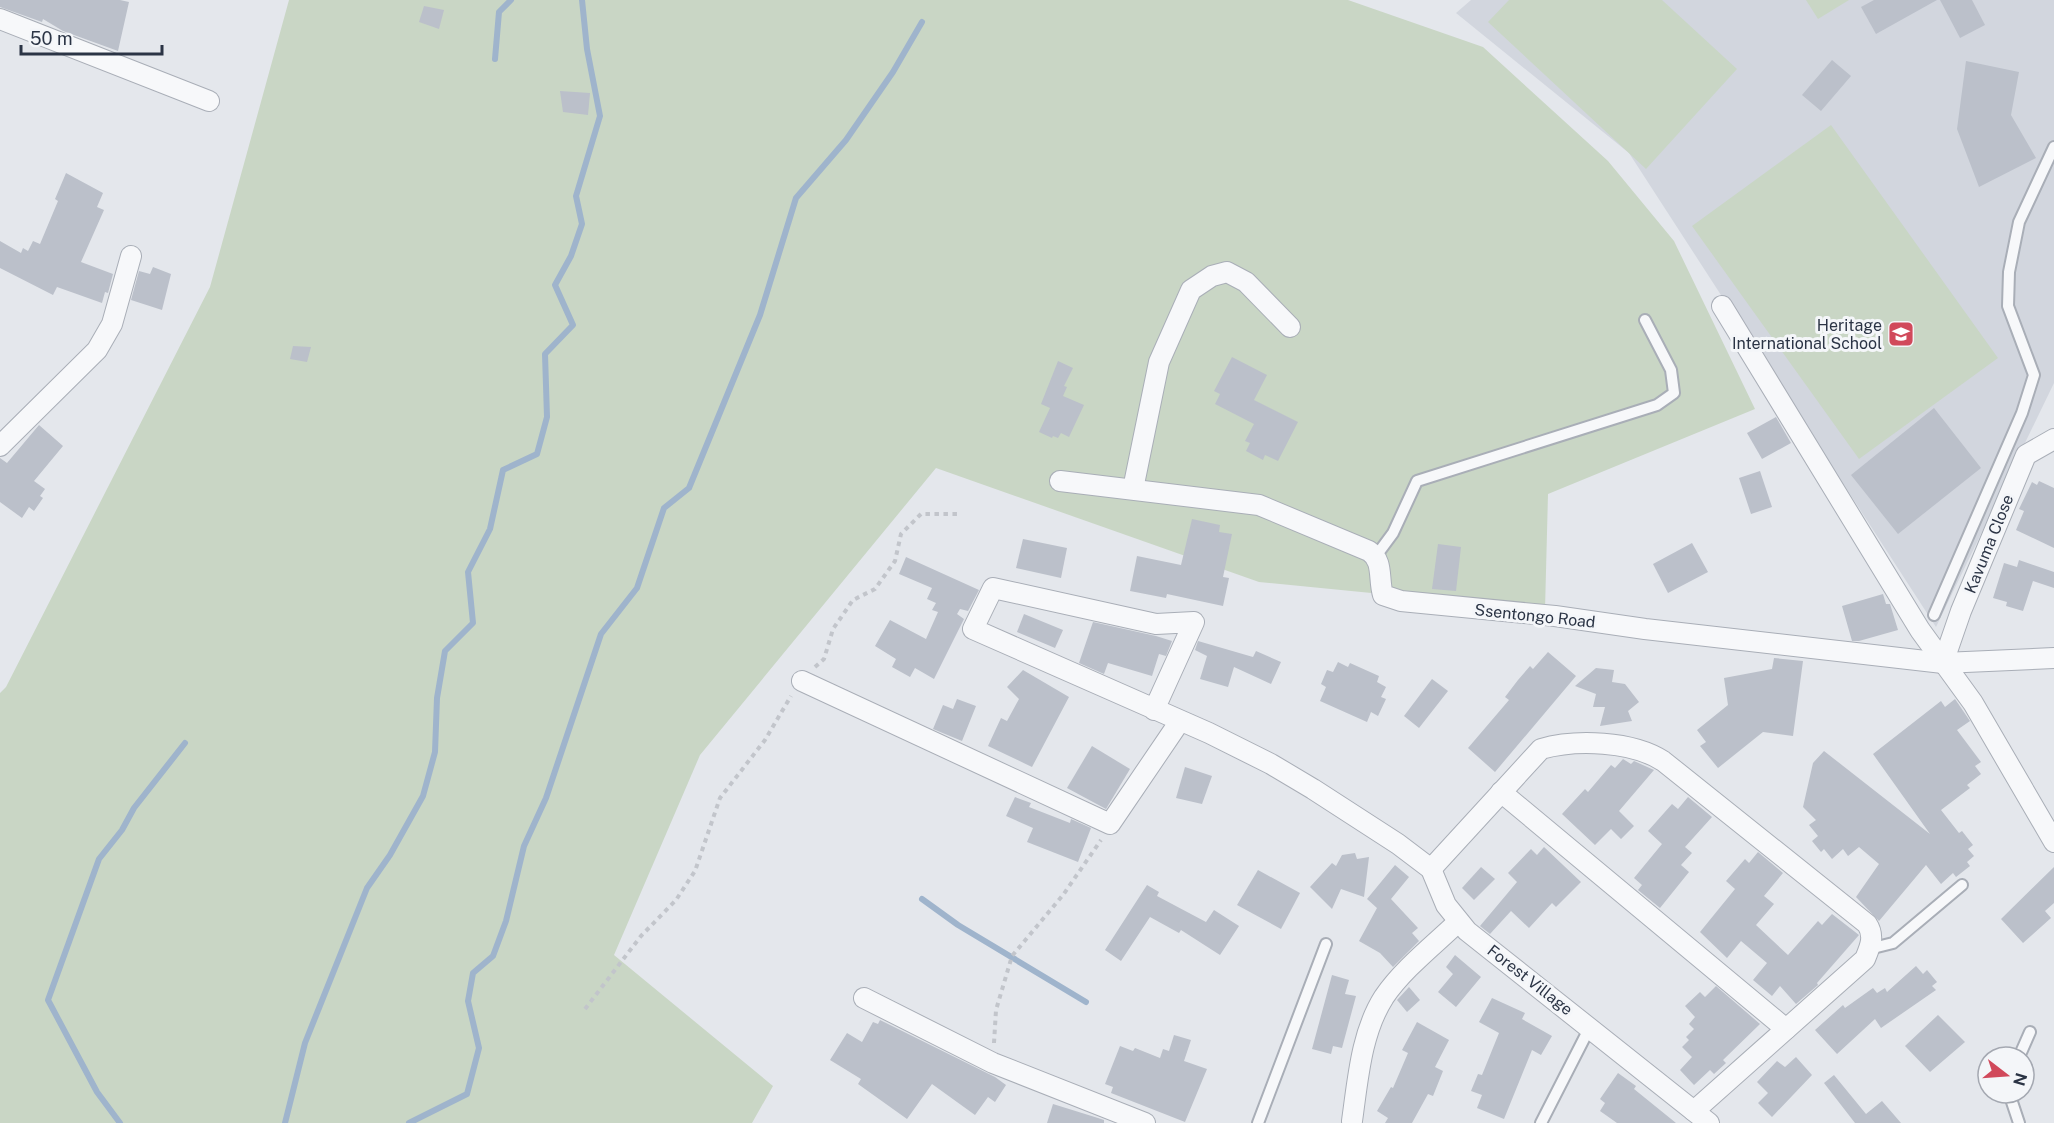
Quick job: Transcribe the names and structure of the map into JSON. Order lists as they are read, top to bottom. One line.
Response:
{"streets":{"street":["Kavuma Close","Ssentongo Road","Forest Village"]},"crossings":[["Kavuma Close","Ssentongo Road"]],"places":{"school or university":["Heritage International School"]},"scale_bar":"50 m","north":"right"}
